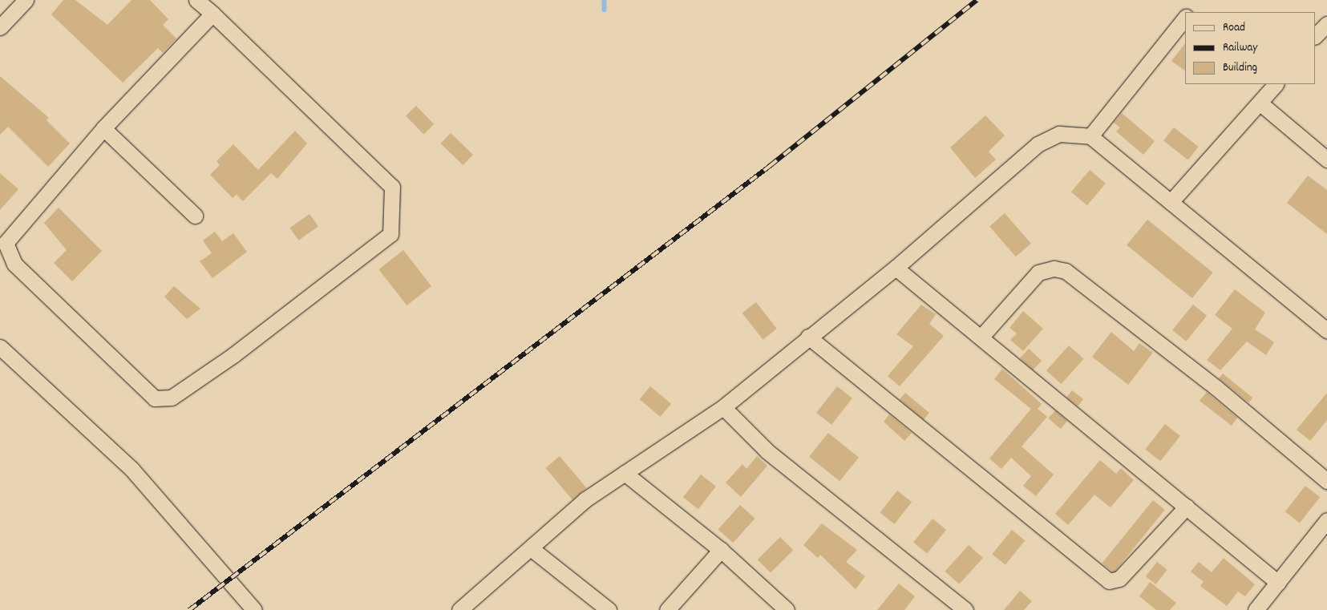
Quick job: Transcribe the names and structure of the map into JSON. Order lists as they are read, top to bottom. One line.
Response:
{"legend":["Road","Railway","Building"]}
